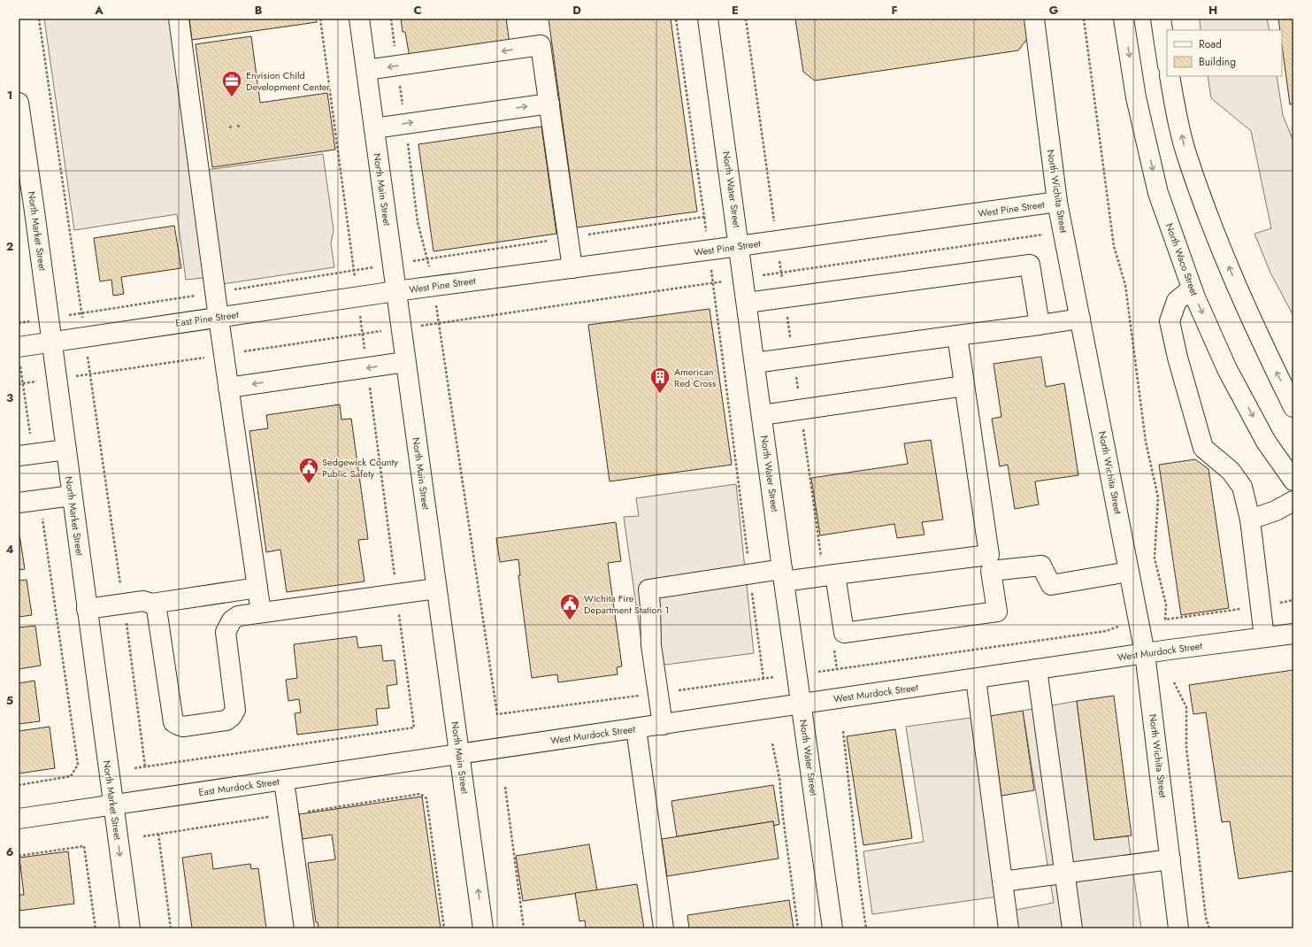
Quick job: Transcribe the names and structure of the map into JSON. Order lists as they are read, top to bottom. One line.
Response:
{"streets":{"street":["North Main Street","North Water Street","North Wichita Street","West Pine Street","North Market Street","North Waco Street","East Pine Street","West Murdock Street","East Murdock Street"]},"crossings":[["North Main Street","West Pine Street"],["North Main Street","East Pine Street"],["North Main Street","West Murdock Street"],["North Main Street","East Murdock Street"],["North Water Street","West Pine Street"],["North Water Street","West Murdock Street"],["North Wichita Street","West Pine Street"],["North Wichita Street","West Murdock Street"],["West Pine Street","East Pine Street"],["North Market Street","East Pine Street"],["North Market Street","East Murdock Street"],["West Murdock Street","East Murdock Street"]],"places":{"office":["Envision Child Development Center"],"building":["American Red Cross"],"public building":["Sedgewick County Public Safety","Wichita Fire Department Station 1"]},"legend":["Road","Building"],"grid":{"columns":["A","B","C","D","E","F","G","H"],"rows":["1","2","3","4","5","6"]}}
